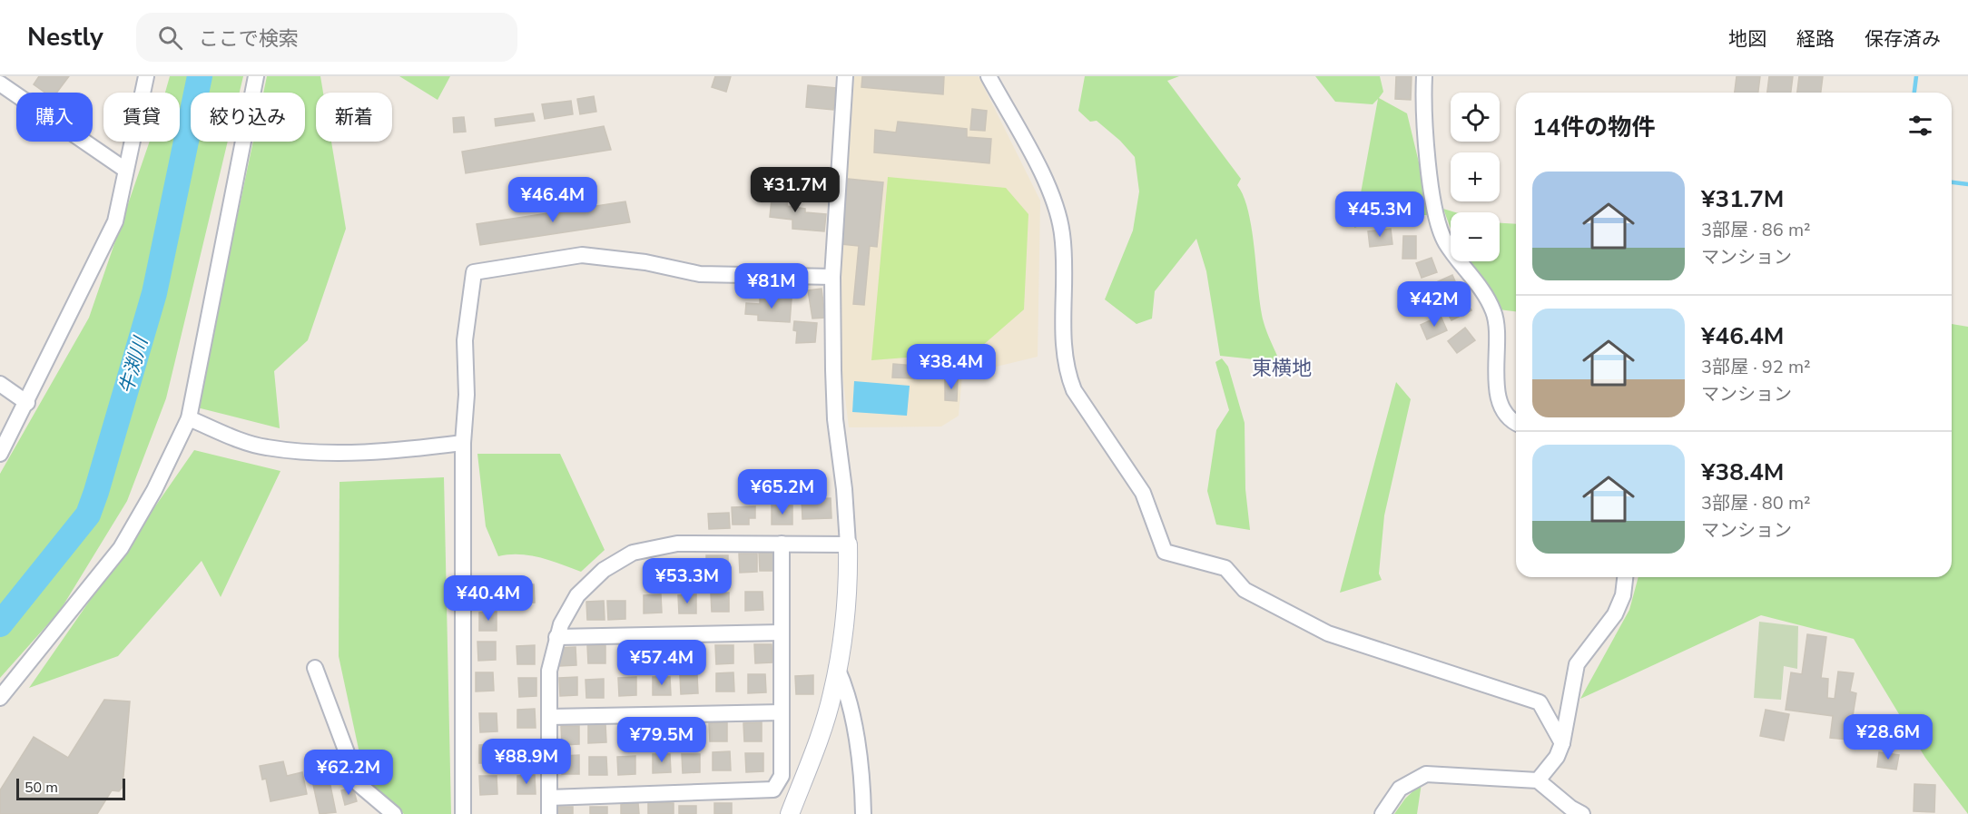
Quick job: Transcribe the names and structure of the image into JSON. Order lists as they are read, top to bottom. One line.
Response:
{"districts":["東横地"],"water":["牛渕川"],"scale_bar":"50 m","page":{"header":"Nestly","search":"ここで検索","nav":["地図","経路","保存済み"],"map_buttons":["+","−"],"chip":["購入","賃貸","絞り込み","新着"],"heading":"14件の物件","list":[{"name":"¥31.7M","note":"3部屋 · 86 m² · マンション"},{"name":"¥46.4M","note":"3部屋 · 92 m² · マンション"},{"name":"¥38.4M","note":"3部屋 · 80 m² · マンション"}],"price":["¥31.7M","¥46.4M","¥45.3M","¥81M","¥42M","¥38.4M","¥65.2M","¥53.3M","¥40.4M","¥57.4M","¥28.6M","¥79.5M","¥88.9M","¥62.2M"],"scale":"50 m"}}
